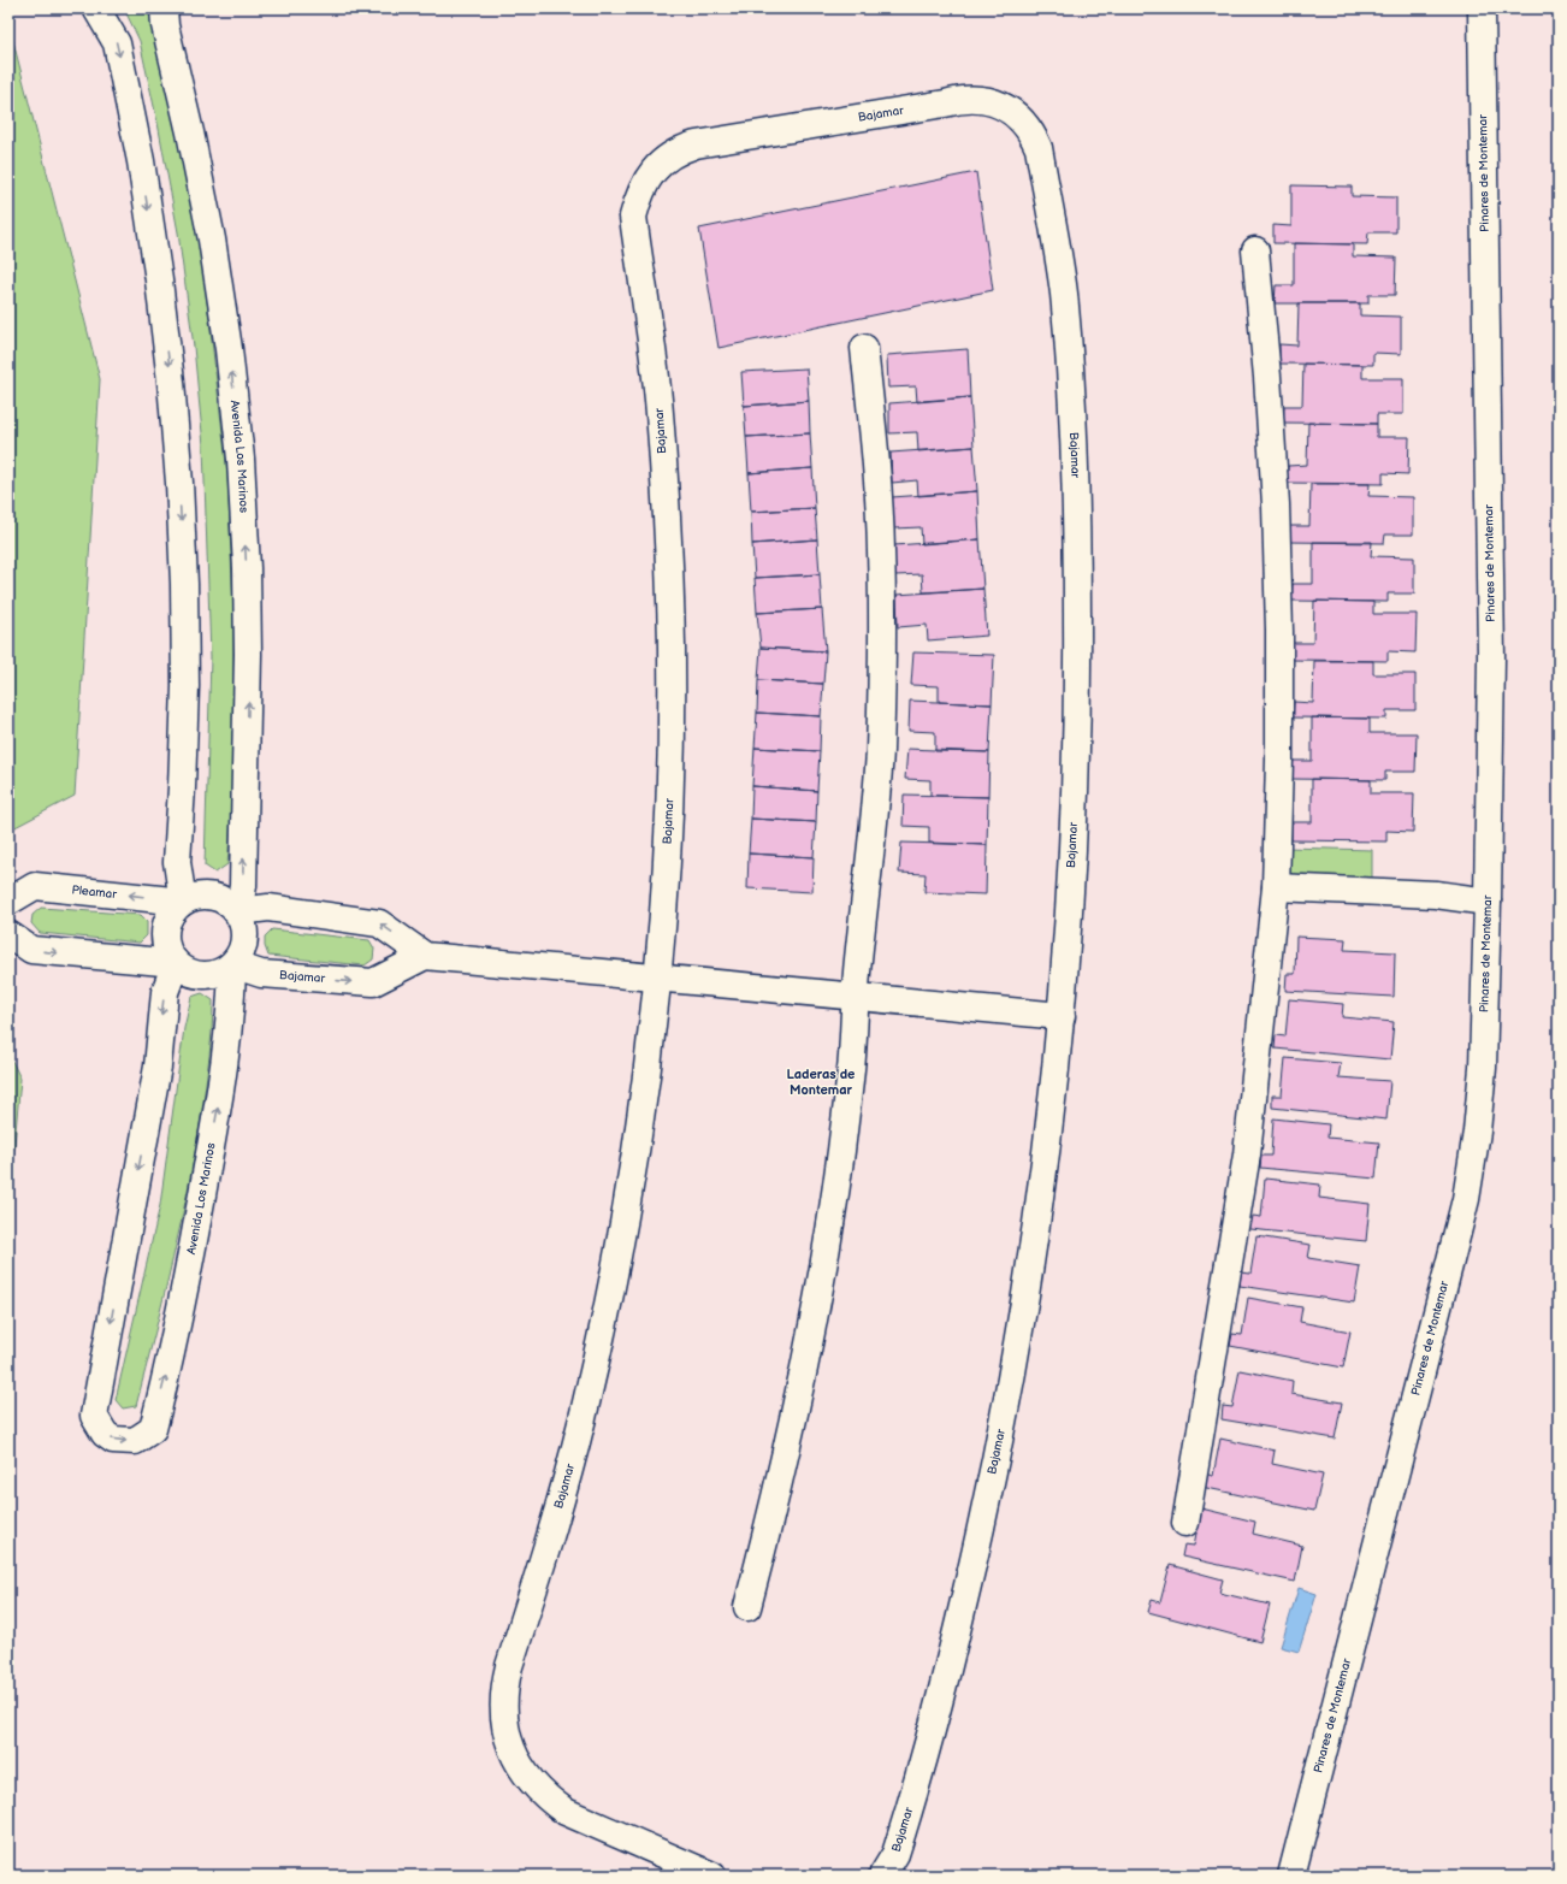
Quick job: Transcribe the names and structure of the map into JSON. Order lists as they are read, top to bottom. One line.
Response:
{"streets":{"street":["Bajamar","Pinares de Montemar","Avenida Los Marinos","Pleamar"]},"crossings":[["Bajamar","Avenida Los Marinos"],["Bajamar","Pleamar"],["Avenida Los Marinos","Pleamar"]],"districts":["Laderas de Montemar"]}
